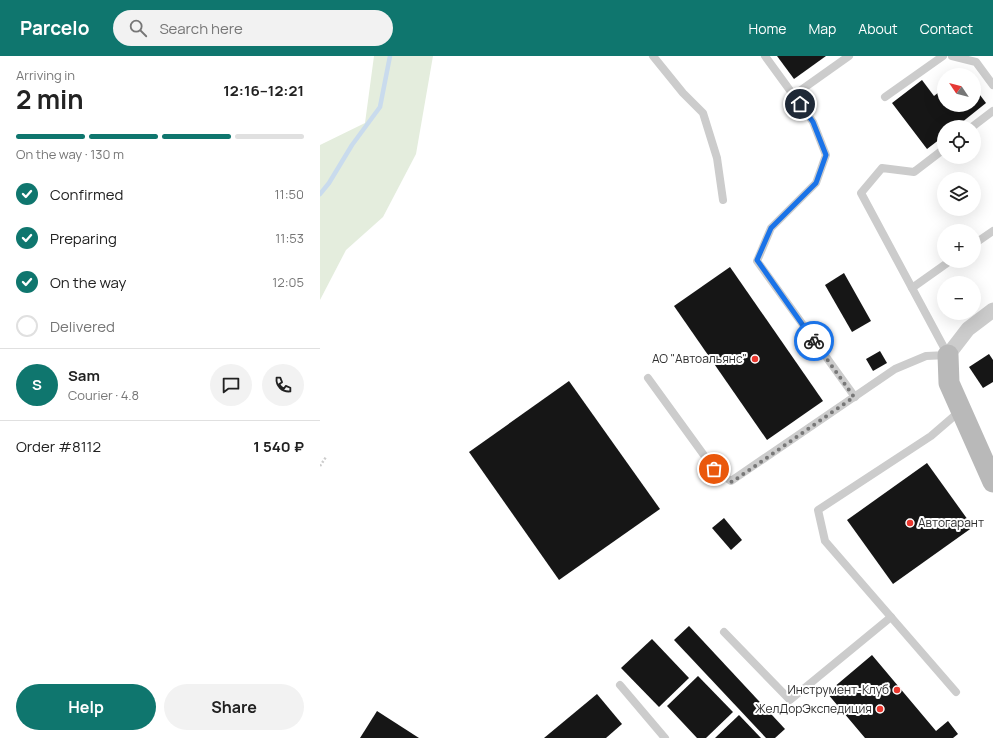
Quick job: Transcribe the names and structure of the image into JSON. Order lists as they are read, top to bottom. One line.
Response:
{"places":["АО \"Автоальянс\"","Автогарант","Инструмент-Клуб","ЖелДорЭкспедиция"],"north":"top left","page":{"header":"Parcelo","search":"Search here","nav":["Home","Map","About","Contact"],"heading":["2 min","Arriving in","12:16–12:21"],"panel":["Sam","Courier · 4.8","Order #8112","1 540 ₽"],"map_buttons":["+","−"],"bar":"On the way · 130 m","list":[["Confirmed","11:50"],["Preparing","11:53"],["On the way","12:05"],"Delivered"],"round":"S","buttons":["Help","Share"]}}
